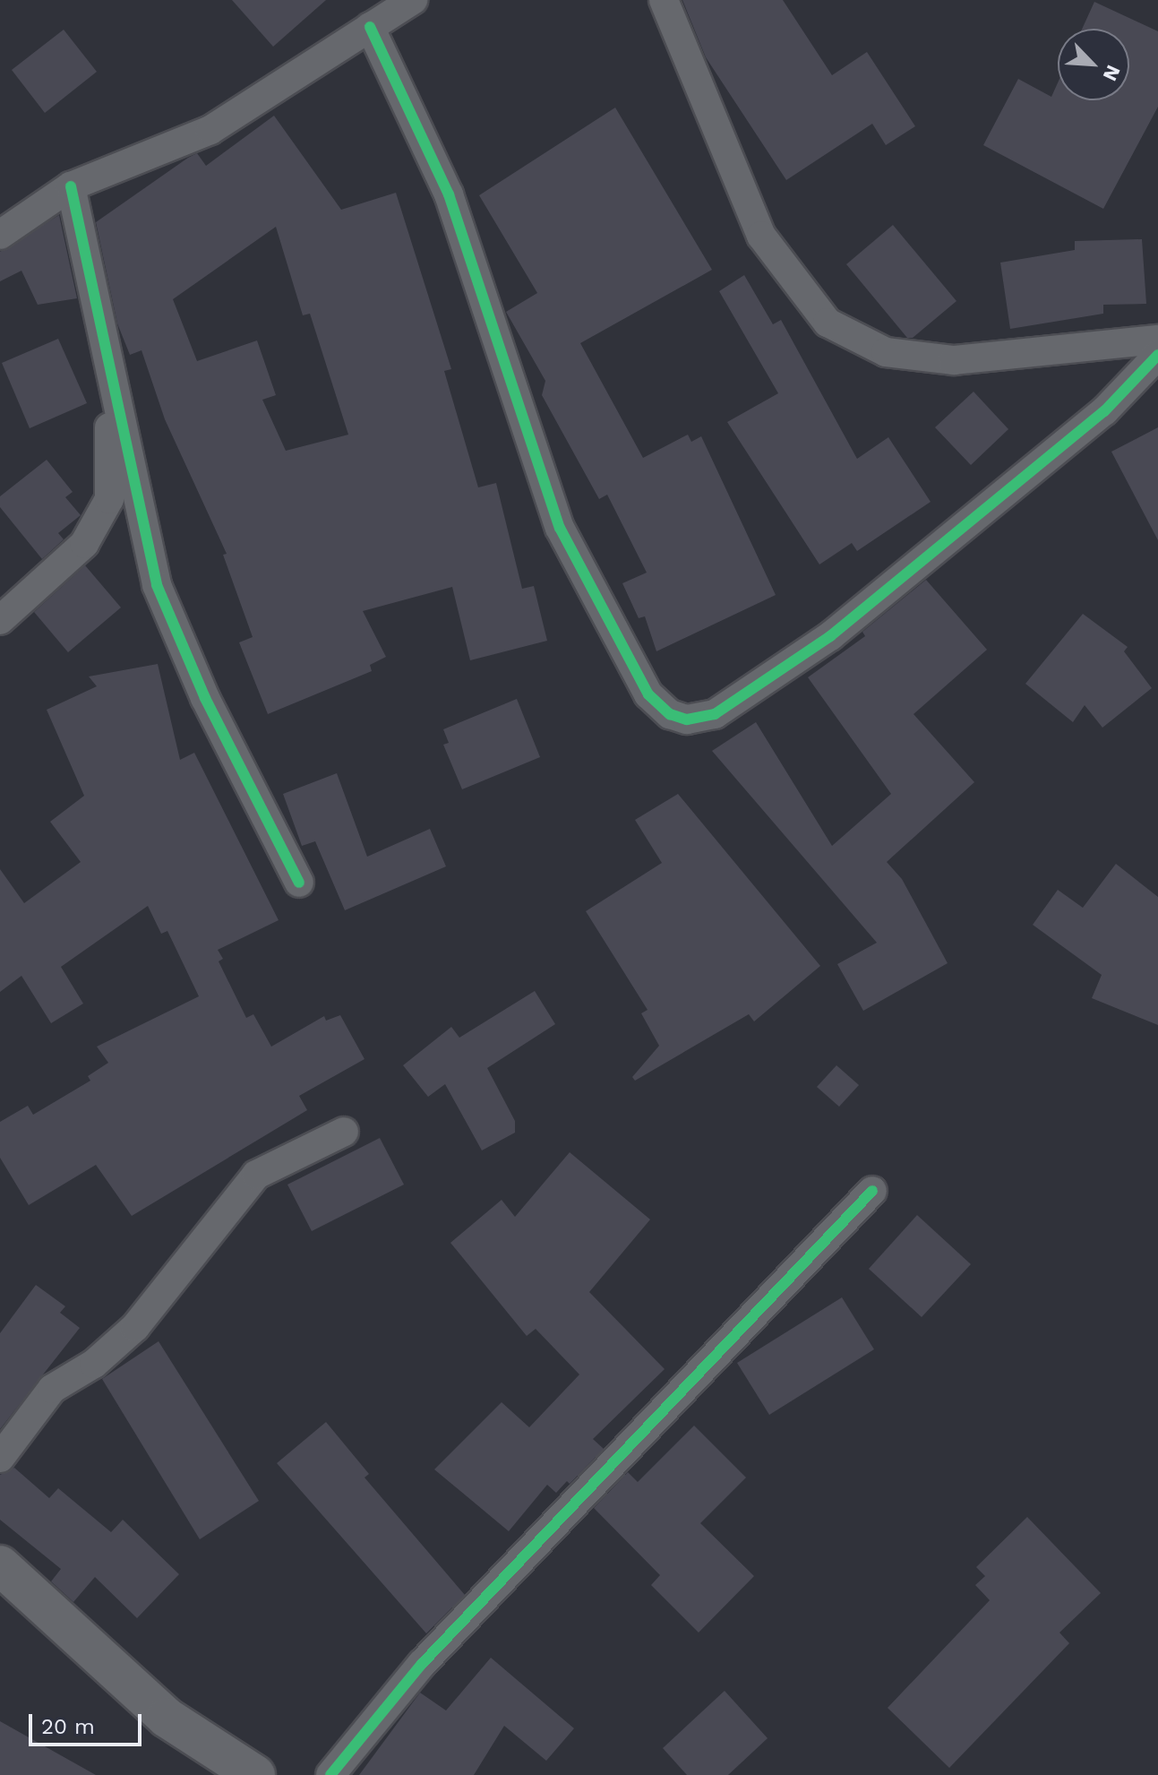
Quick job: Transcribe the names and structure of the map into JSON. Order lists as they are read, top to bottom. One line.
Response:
{"scale_bar":"20 m","north":"bottom right"}
